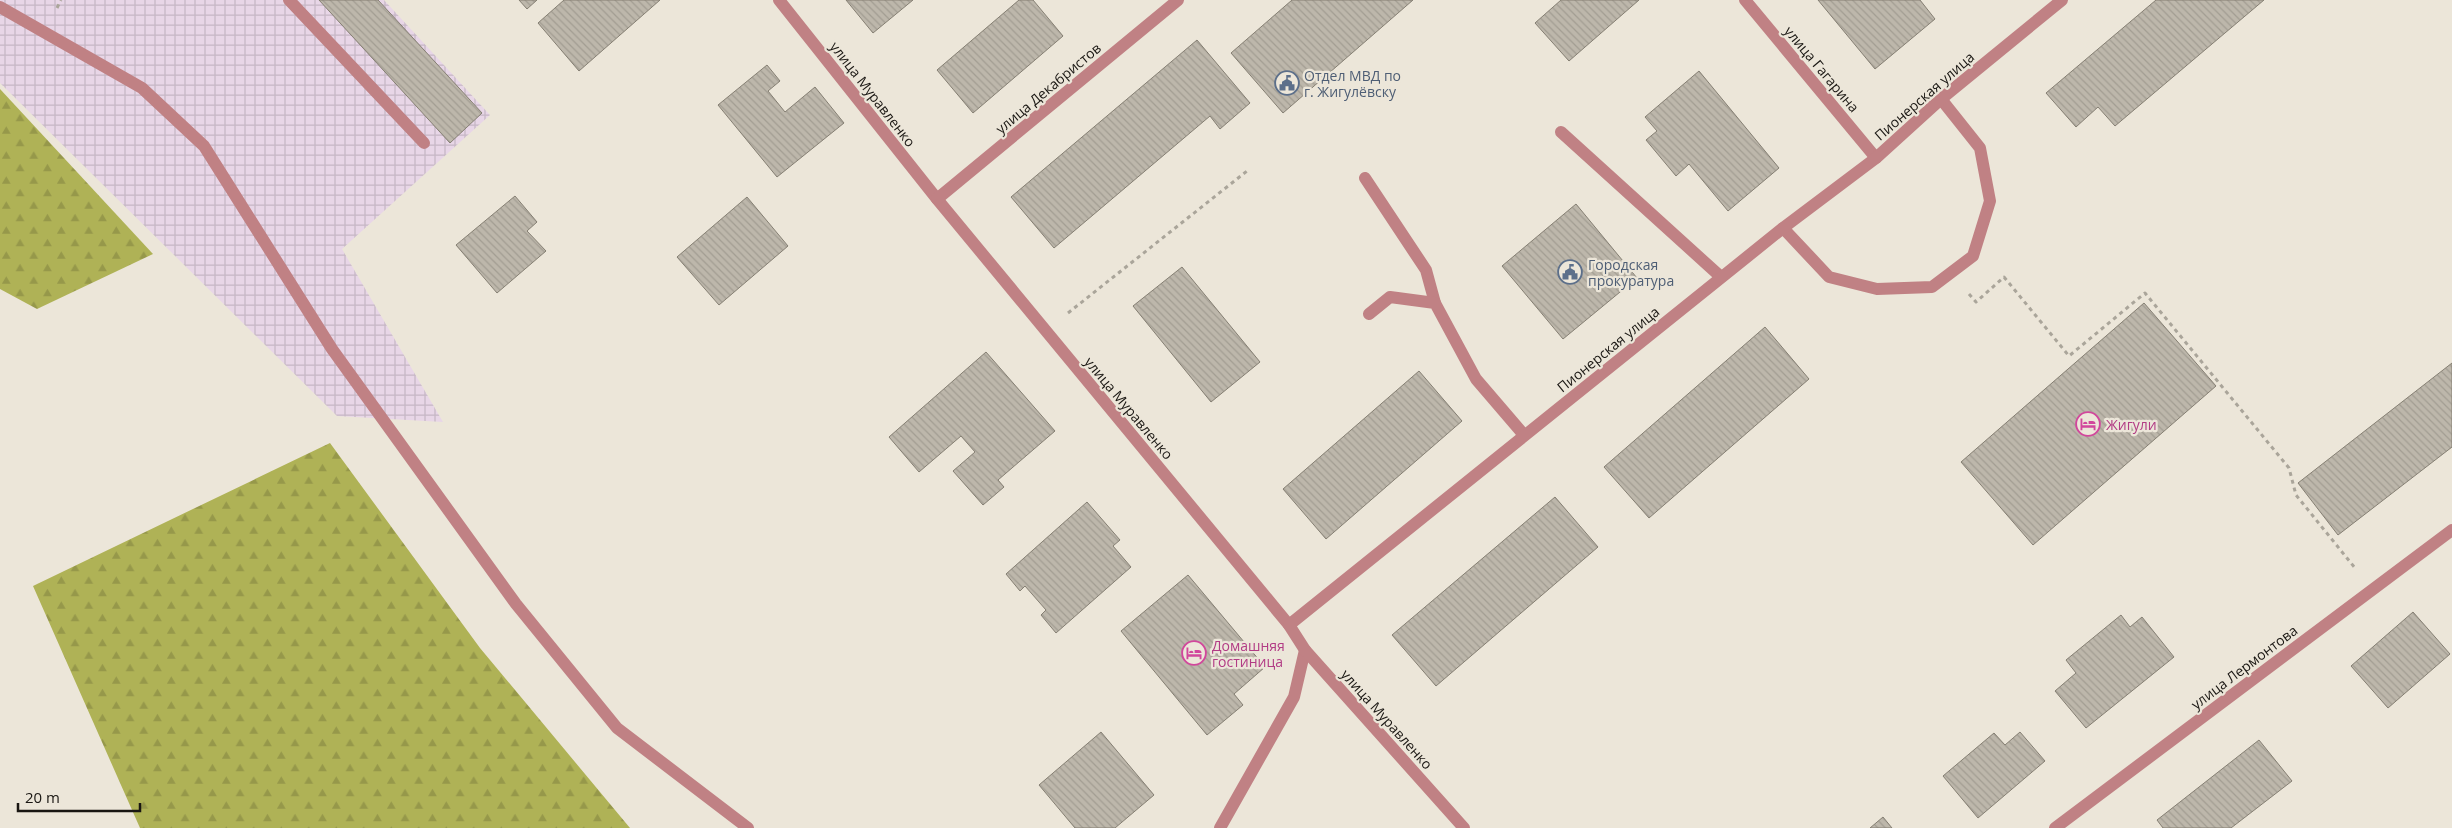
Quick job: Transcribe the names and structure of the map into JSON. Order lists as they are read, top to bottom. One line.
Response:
{"streets":{"street":["улица Гагарина","улица Декабристов","улица Муравленко","Пионерская улица","улица Лермонтова"]},"crossings":[["улица Гагарина","Пионерская улица"],["улица Декабристов","улица Муравленко"],["улица Муравленко","Пионерская улица"]],"places":{"public building":["Отдел МВД по г. Жигулёвску","Городская прокуратура"],"hotel":["Жигули","Домашняя гостиница"]},"scale_bar":"20 m"}
